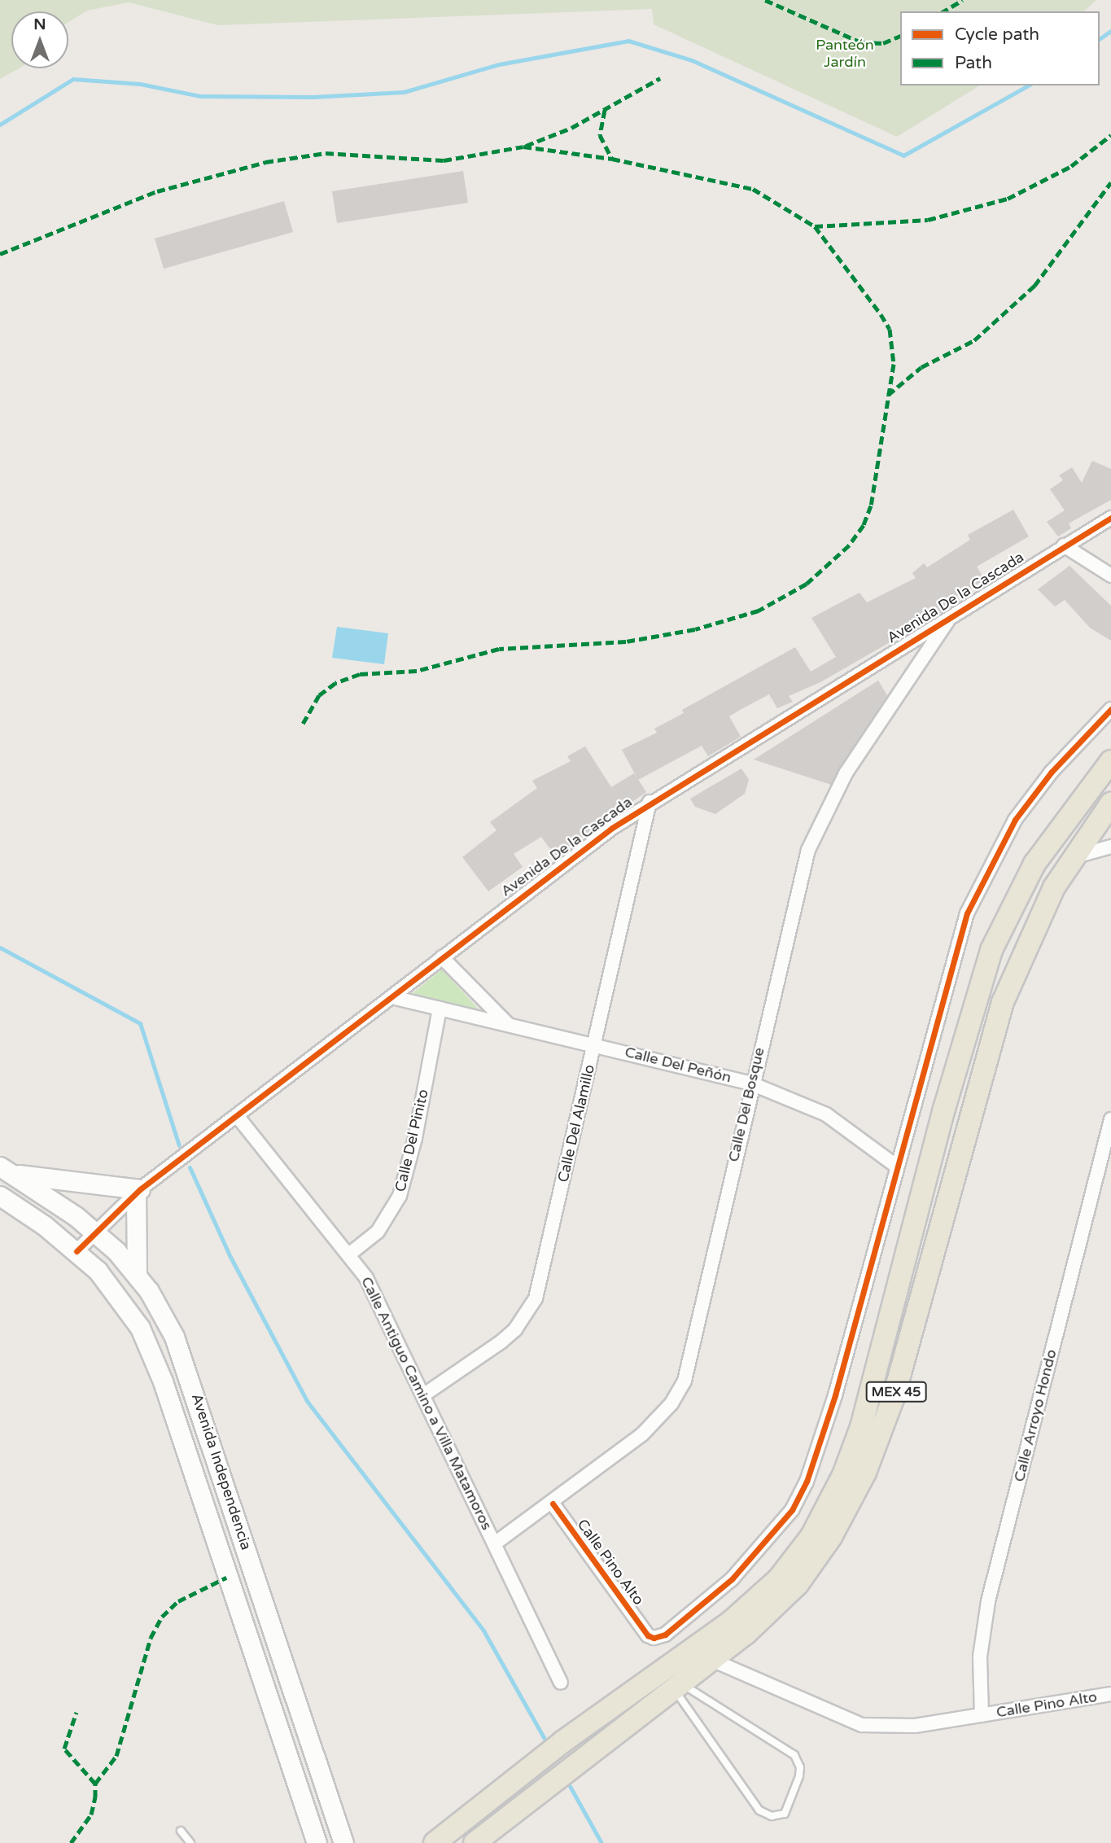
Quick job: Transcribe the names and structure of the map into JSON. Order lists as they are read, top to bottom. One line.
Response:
{"streets":{"main road":["MEX 45","Avenida Independencia"],"street":["Avenida De la Cascada","Calle Del Peñón","Calle Del Bosque","Calle Del Alamillo","Calle Del Pinito","Calle Antiguo Camino a Villa Matamoros","Calle Arroyo Hondo","Calle Pino Alto"]},"crossings":[["Avenida De la Cascada","Calle Del Peñón"],["Avenida De la Cascada","Calle Del Bosque"],["Avenida De la Cascada","Calle Del Alamillo"],["Avenida De la Cascada","Calle Antiguo Camino a Villa Matamoros"],["Avenida De la Cascada","Avenida Independencia"],["Calle Del Peñón","Calle Del Bosque"],["Calle Del Peñón","Calle Del Alamillo"],["Calle Del Peñón","Calle Del Pinito"],["Calle Del Peñón","Calle Pino Alto"],["Calle Del Bosque","Calle Antiguo Camino a Villa Matamoros"],["Calle Del Bosque","Calle Pino Alto"],["Calle Del Alamillo","Calle Antiguo Camino a Villa Matamoros"],["Calle Del Pinito","Calle Antiguo Camino a Villa Matamoros"],["MEX 45","Calle Pino Alto"],["Calle Arroyo Hondo","Calle Pino Alto"]],"parks":["Panteón Jardín"],"legend":["Cycle path","Path"],"north":"top"}
